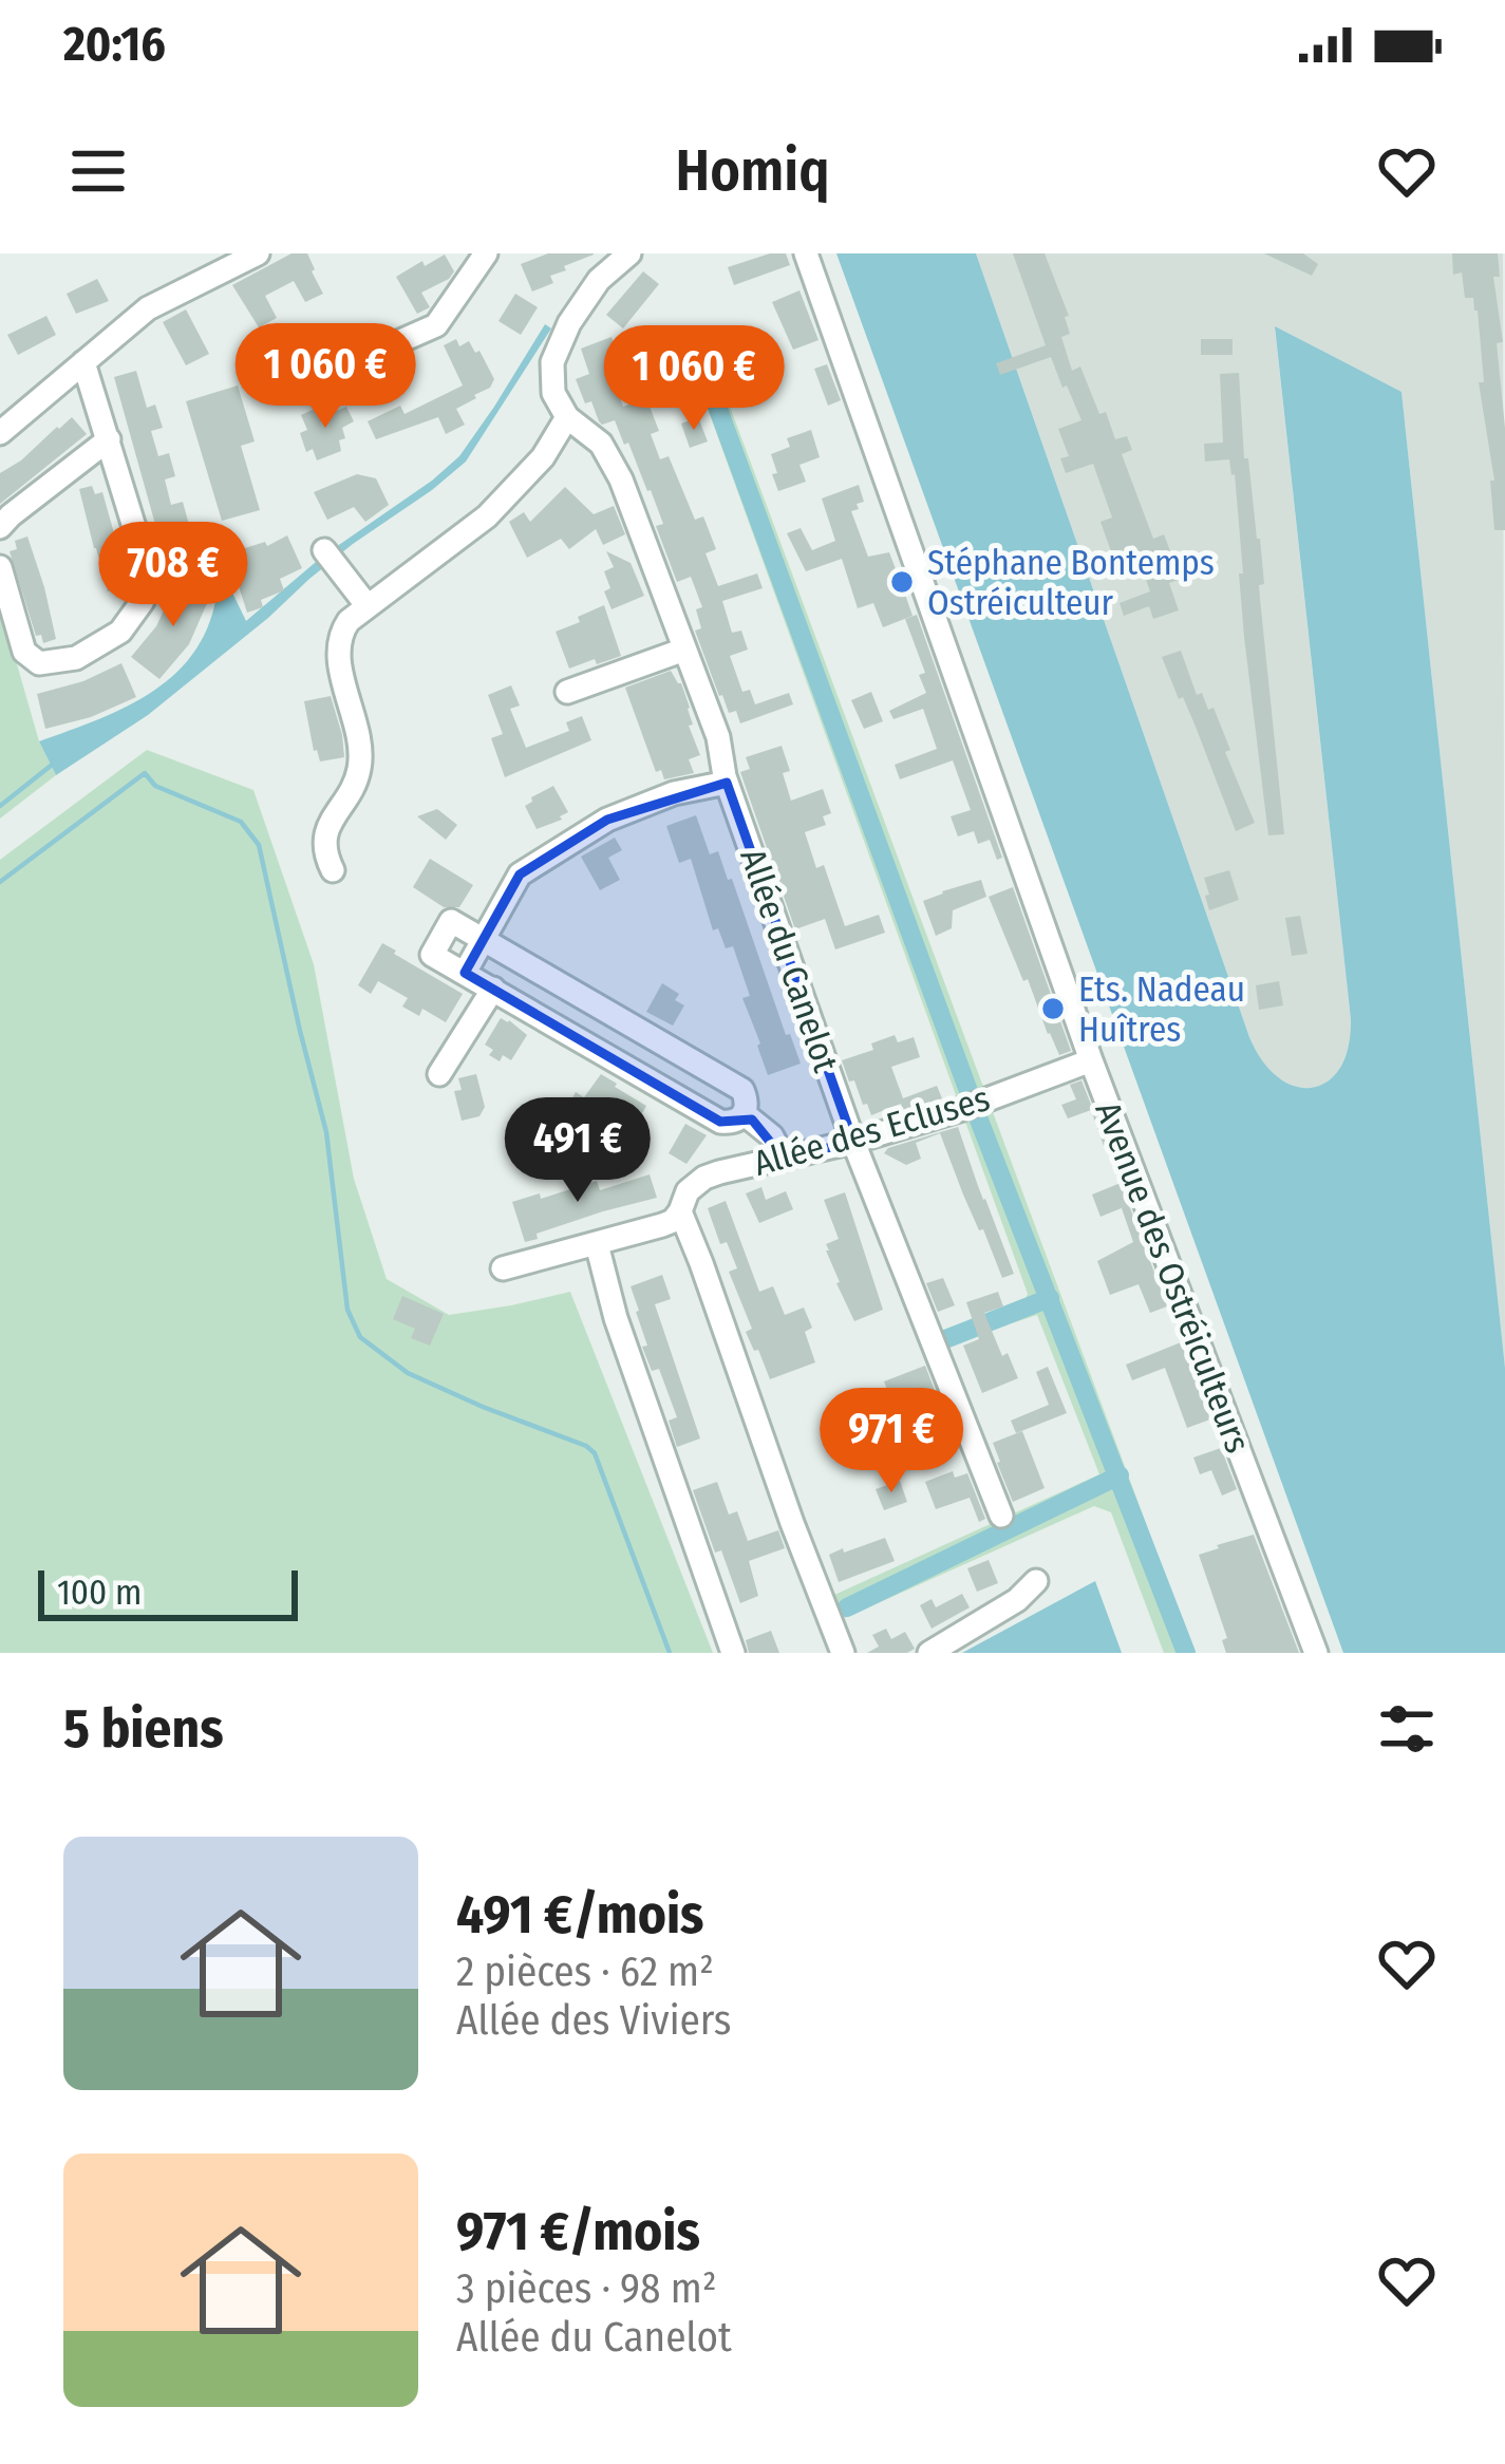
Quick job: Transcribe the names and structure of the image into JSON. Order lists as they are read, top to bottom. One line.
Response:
{"streets":{"street":["Allée du Canelot","Allée des Ecluses","Avenue des Ostréiculteurs"]},"crossings":[["Allée du Canelot","Allée des Ecluses"],["Allée des Ecluses","Avenue des Ostréiculteurs"]],"places":["Stéphane Bontemps Ostréiculteur","Ets. Nadeau Huîtres"],"scale_bar":"100 m","page":{"status":"20:16","header":"Homiq","price":["1 060 €","1 060 €","708 €","491 €","971 €"],"scale":"100 m","heading":"5 biens","list":[{"name":"491 €/mois","note":"2 pièces · 62 m² · Allée des Viviers"},{"name":"971 €/mois","note":"3 pièces · 98 m² · Allée du Canelot"}]}}
